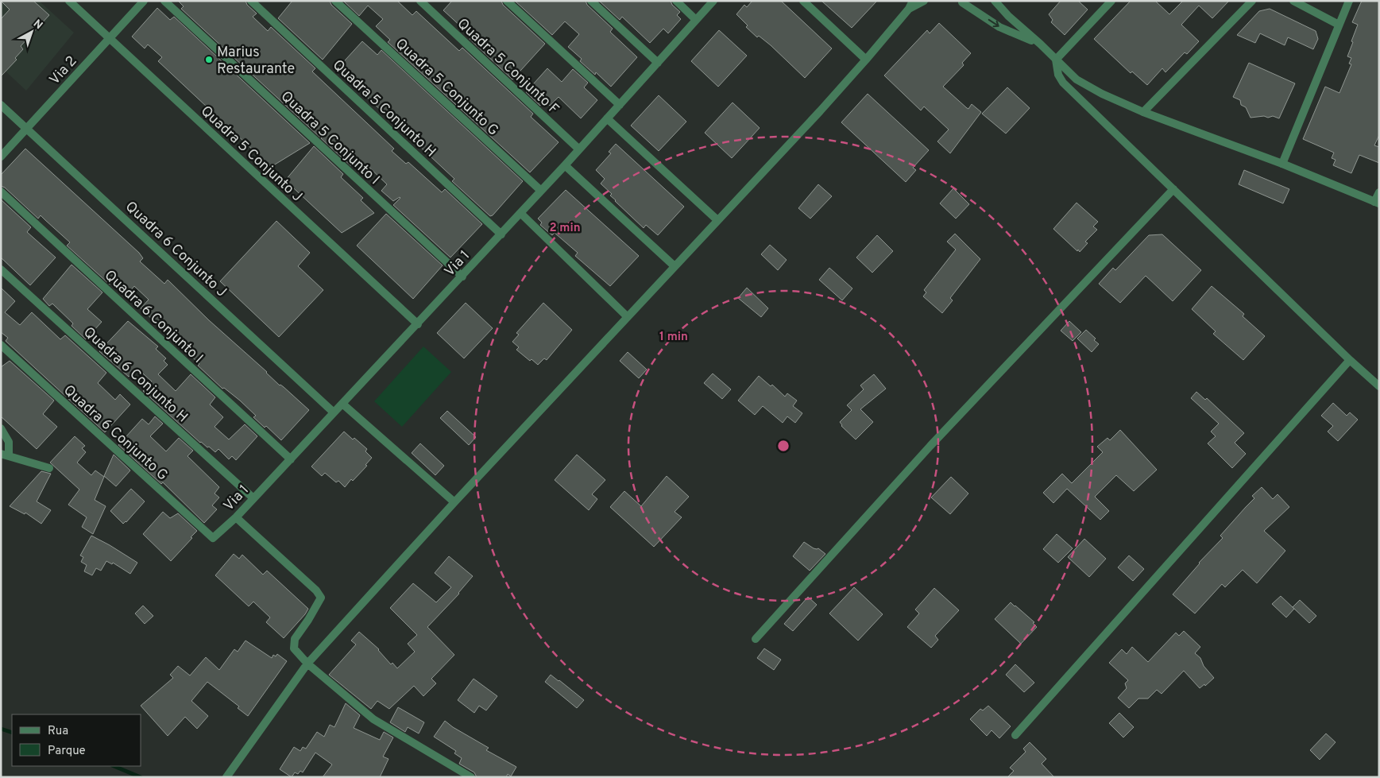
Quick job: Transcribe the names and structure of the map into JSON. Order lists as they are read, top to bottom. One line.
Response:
{"streets":{"street":["Quadra 5 Conjunto F","Via 2","Quadra 5 Conjunto G","Quadra 5 Conjunto H","Quadra 5 Conjunto I","Quadra 5 Conjunto J","Quadra 6 Conjunto J","Via 1","Quadra 6 Conjunto I","Quadra 6 Conjunto H","Quadra 6 Conjunto G"]},"crossings":[["Quadra 5 Conjunto F","Via 1"],["Via 2","Quadra 5 Conjunto J"],["Via 2","Quadra 6 Conjunto J"],["Quadra 5 Conjunto G","Via 1"],["Quadra 5 Conjunto H","Via 1"],["Quadra 5 Conjunto I","Via 1"],["Quadra 5 Conjunto J","Via 1"],["Quadra 6 Conjunto J","Via 1"],["Via 1","Quadra 6 Conjunto I"],["Via 1","Quadra 6 Conjunto H"],["Via 1","Quadra 6 Conjunto G"]],"places":["Marius Restaurante"],"legend":["Rua","Parque"],"north":"top right","rings":["2 min","1 min"]}
